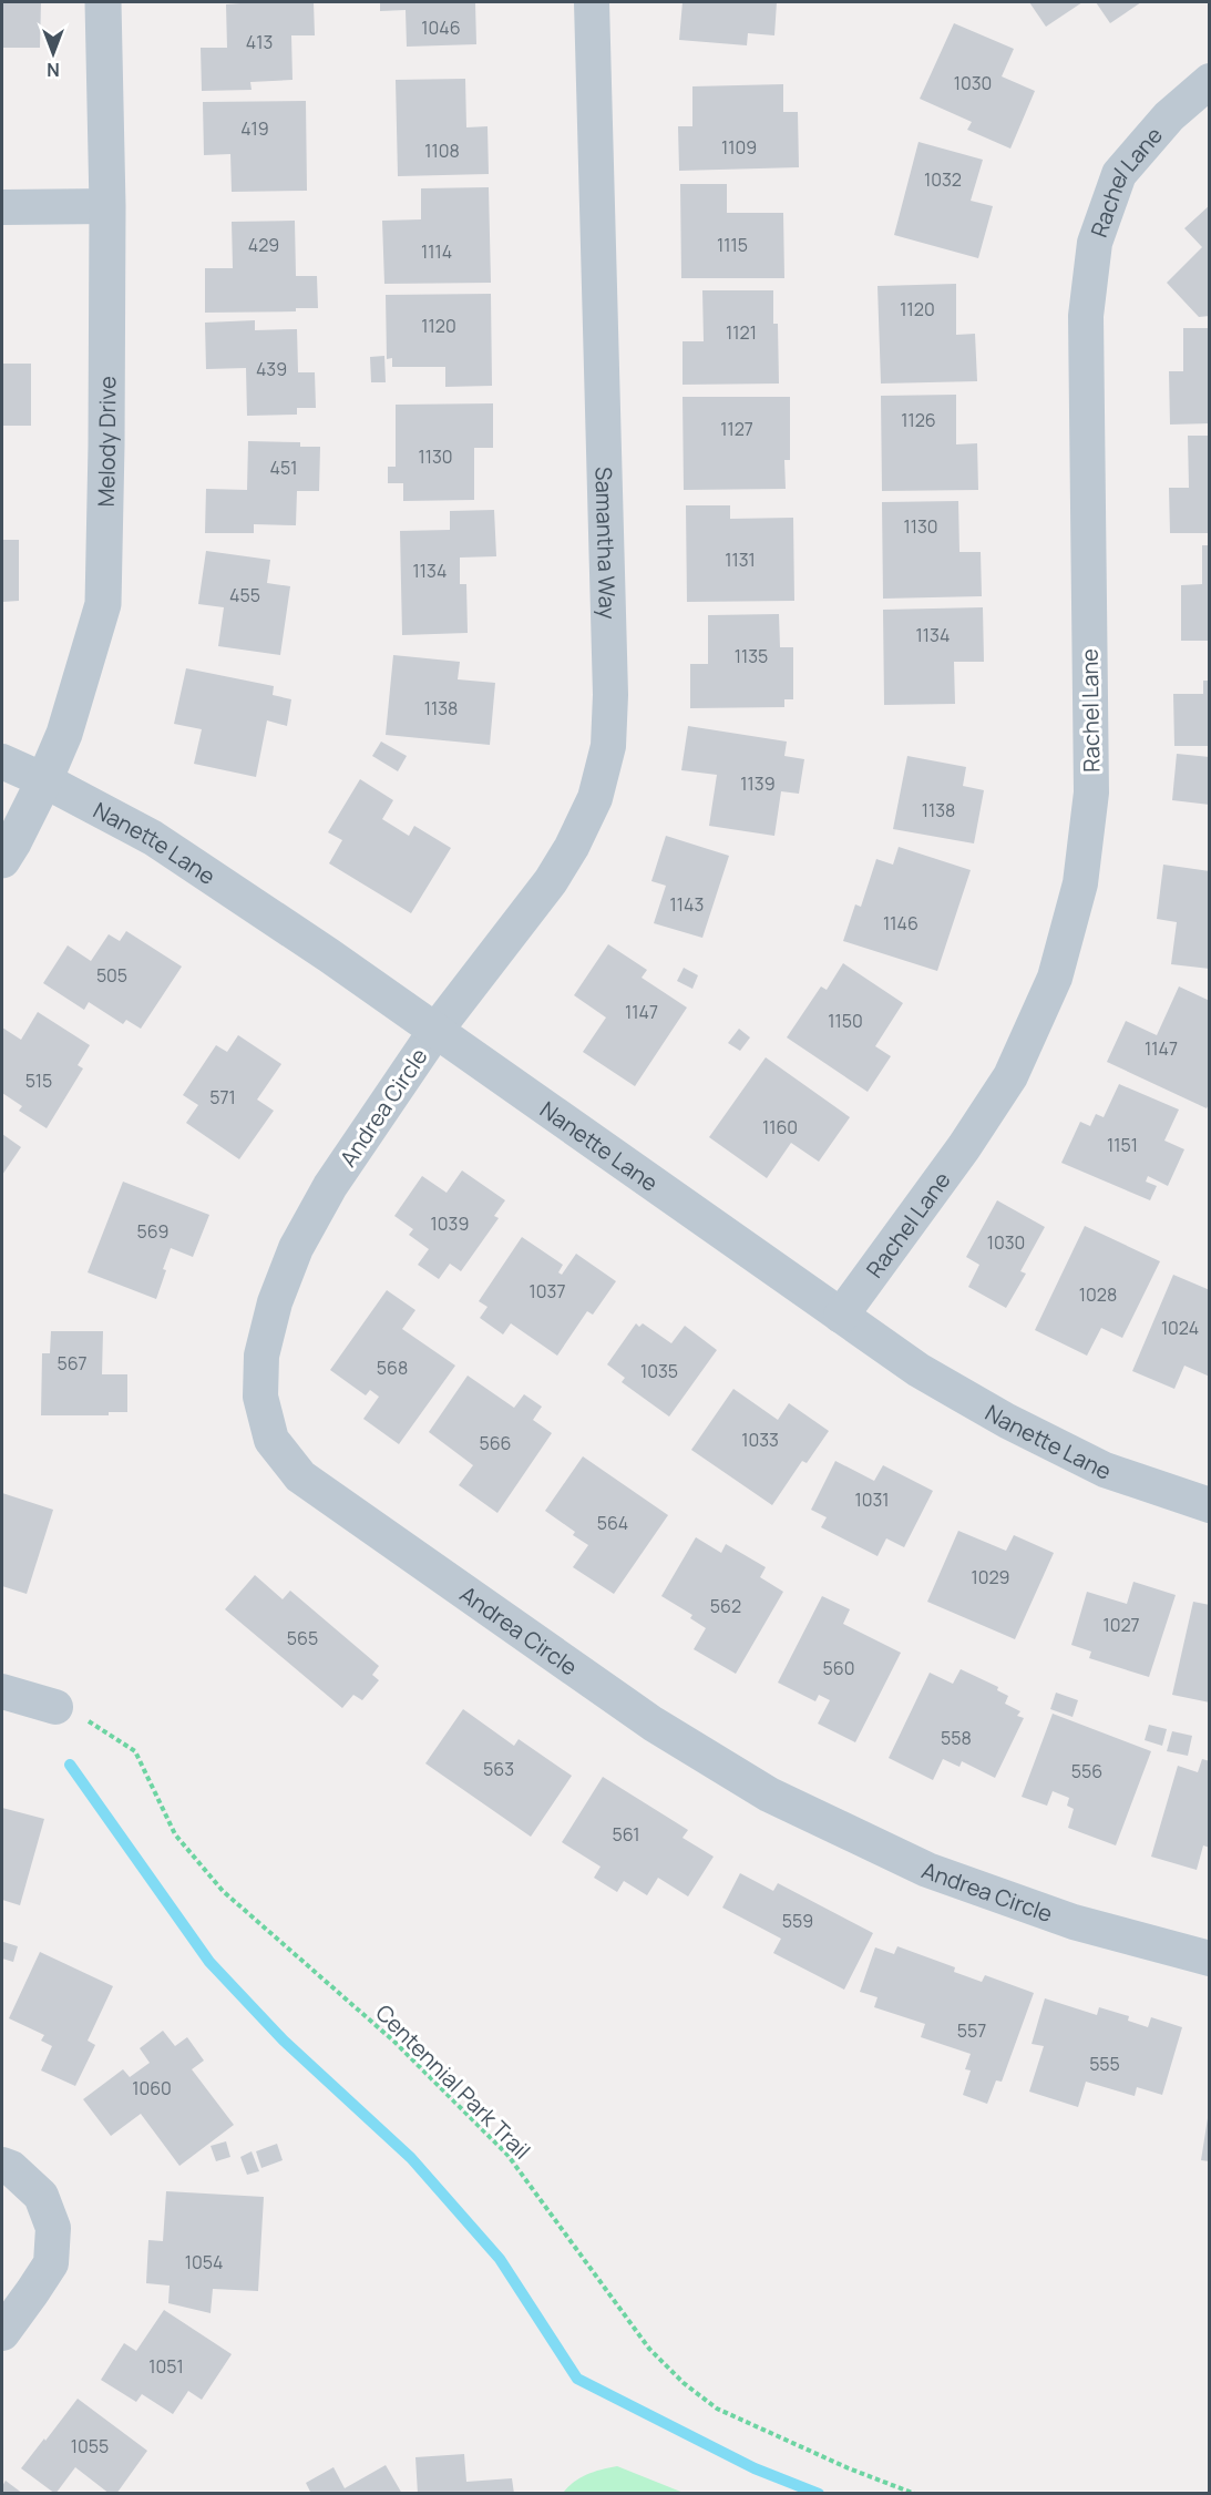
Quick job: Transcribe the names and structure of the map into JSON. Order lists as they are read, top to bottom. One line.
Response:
{"streets":{"street":["Rachel Lane","Melody Drive","Samantha Way","Nanette Lane","Andrea Circle"],"path":["Centennial Park Trail"]},"crossings":[["Rachel Lane","Nanette Lane"],["Melody Drive","Nanette Lane"],["Samantha Way","Nanette Lane"],["Samantha Way","Andrea Circle"],["Nanette Lane","Andrea Circle"]],"house_numbers":["1046","413","1030","419","1109","1108","1032","429","1115","1114","1120","1120","1121","439","1126","1127","1130","451","1130","1131","1134","455","1134","1135","1138","1139","1138","1143","1146","505","1147","1150","1147","515","571","1160","1151","1039","569","1030","1037","1028","1024","567","568","1035","1033","566","1031","564","1029","562","1027","565","560","558","563","556","561","559","557","555","1060","1054","1051","1055"],"north":"bottom"}
